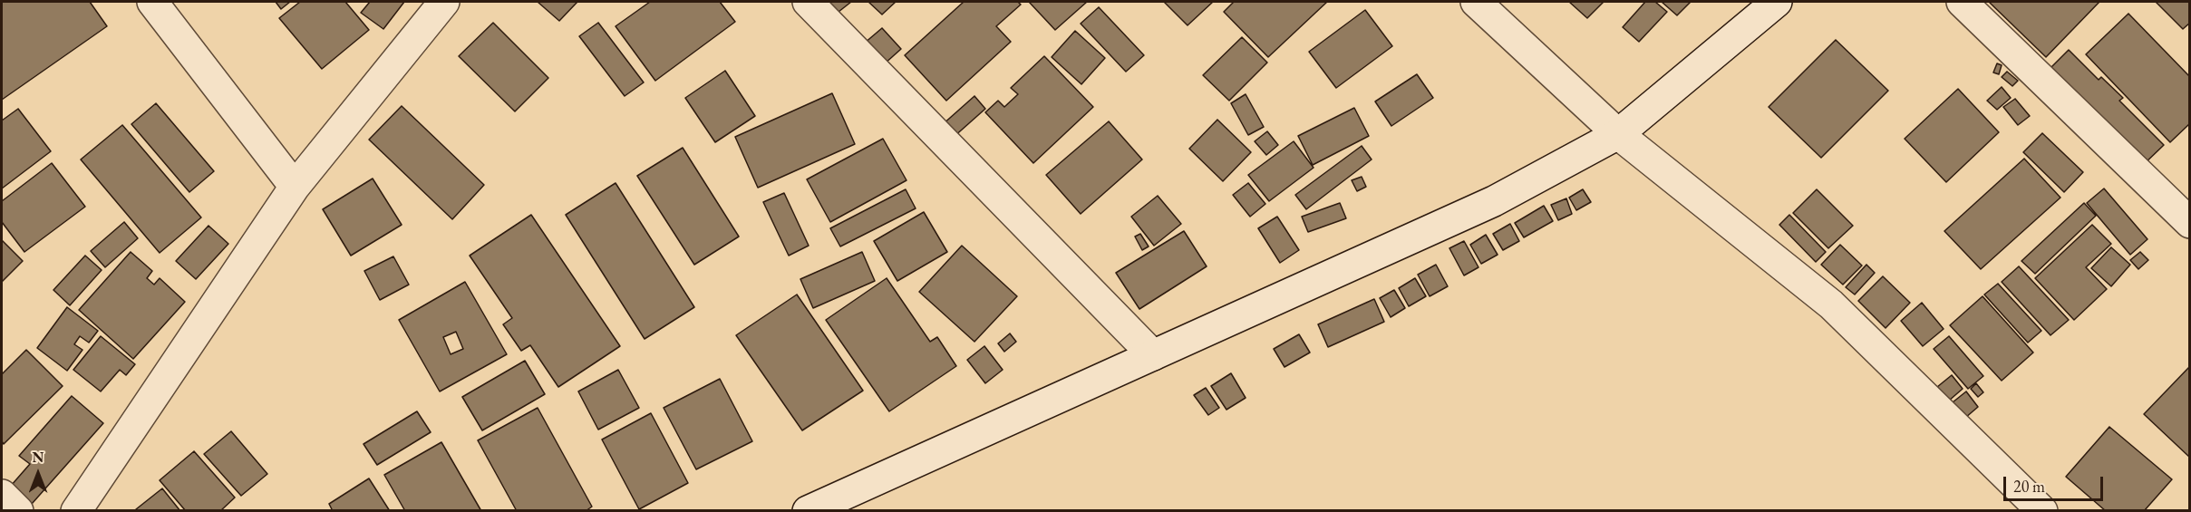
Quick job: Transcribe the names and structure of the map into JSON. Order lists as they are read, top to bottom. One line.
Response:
{"scale_bar":"20 m","north":"top"}
